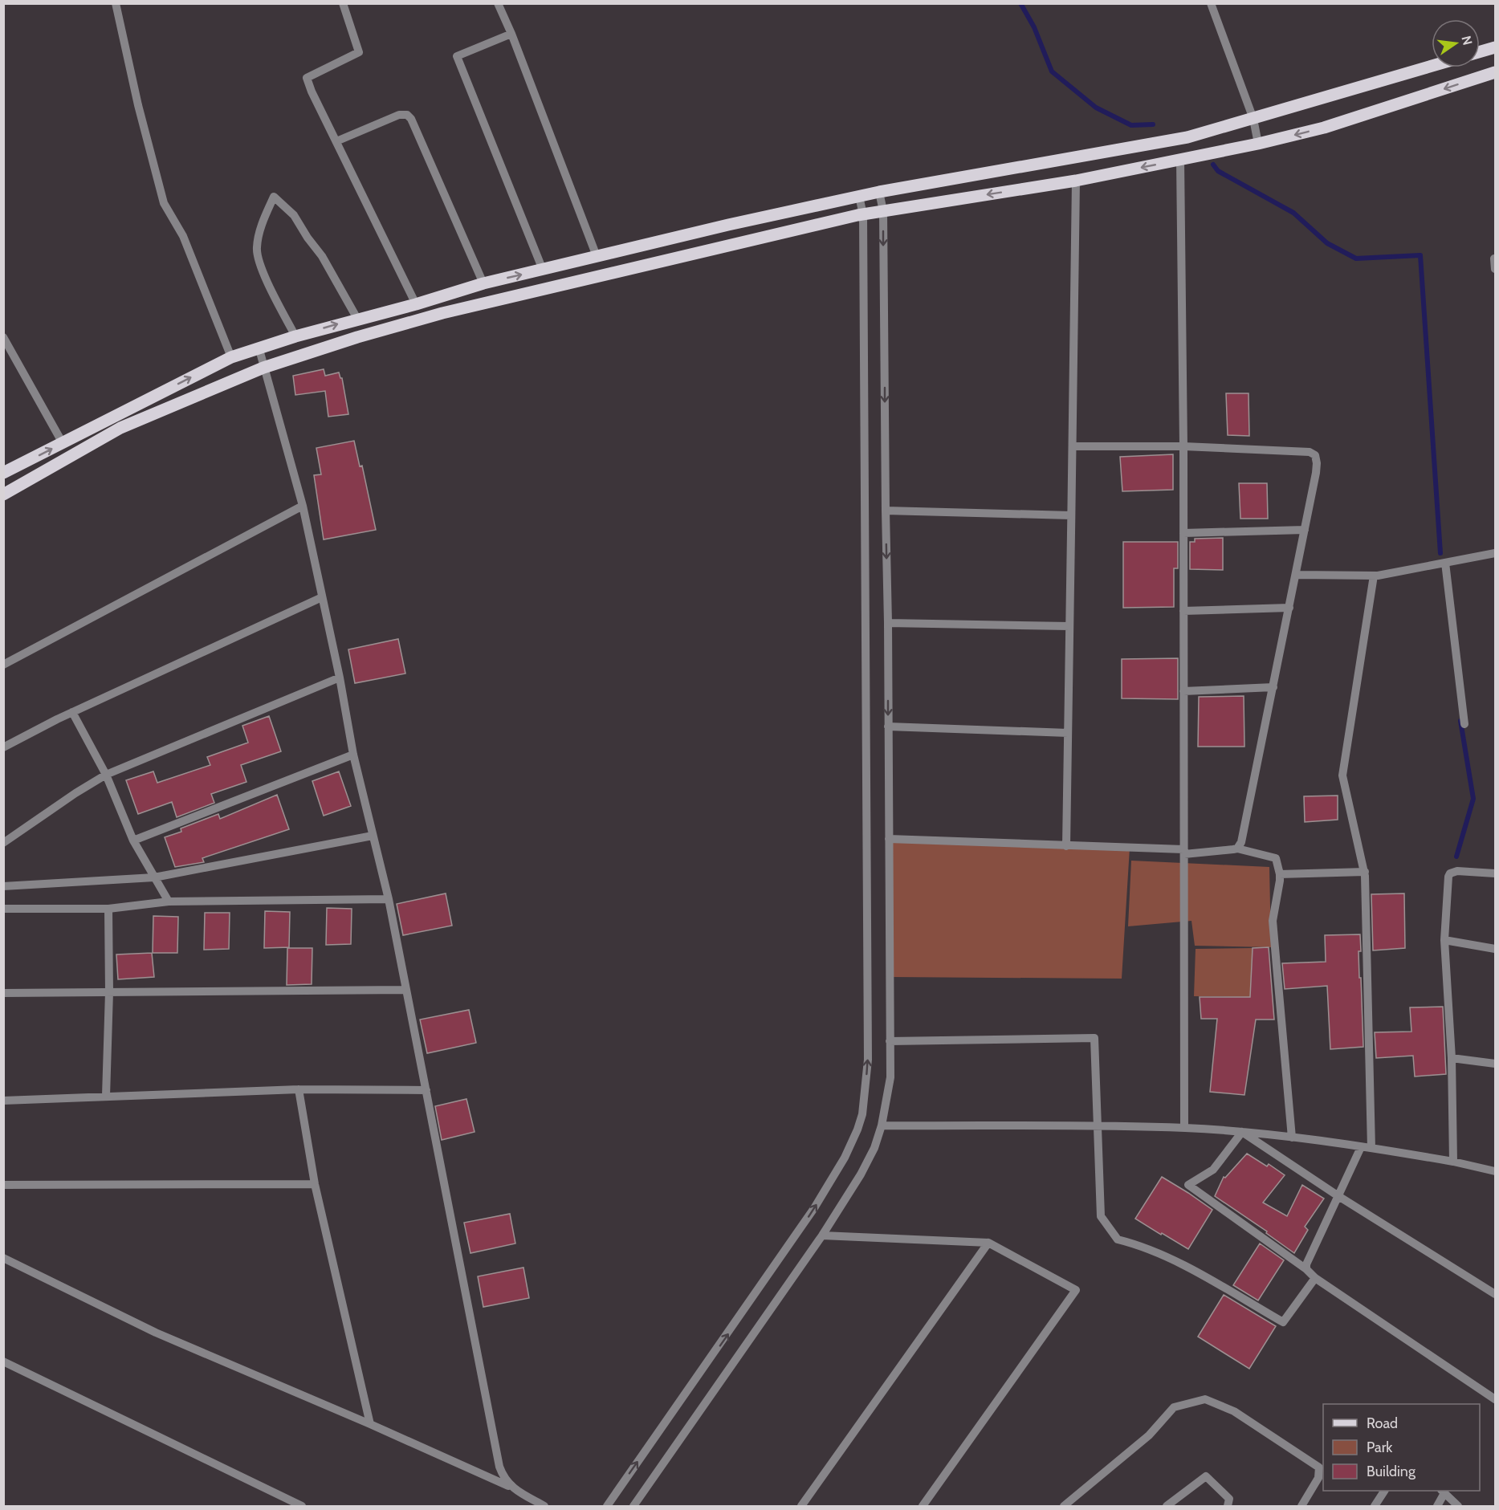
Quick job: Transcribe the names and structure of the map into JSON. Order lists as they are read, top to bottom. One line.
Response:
{"legend":["Road","Park","Building"],"north":"right"}
